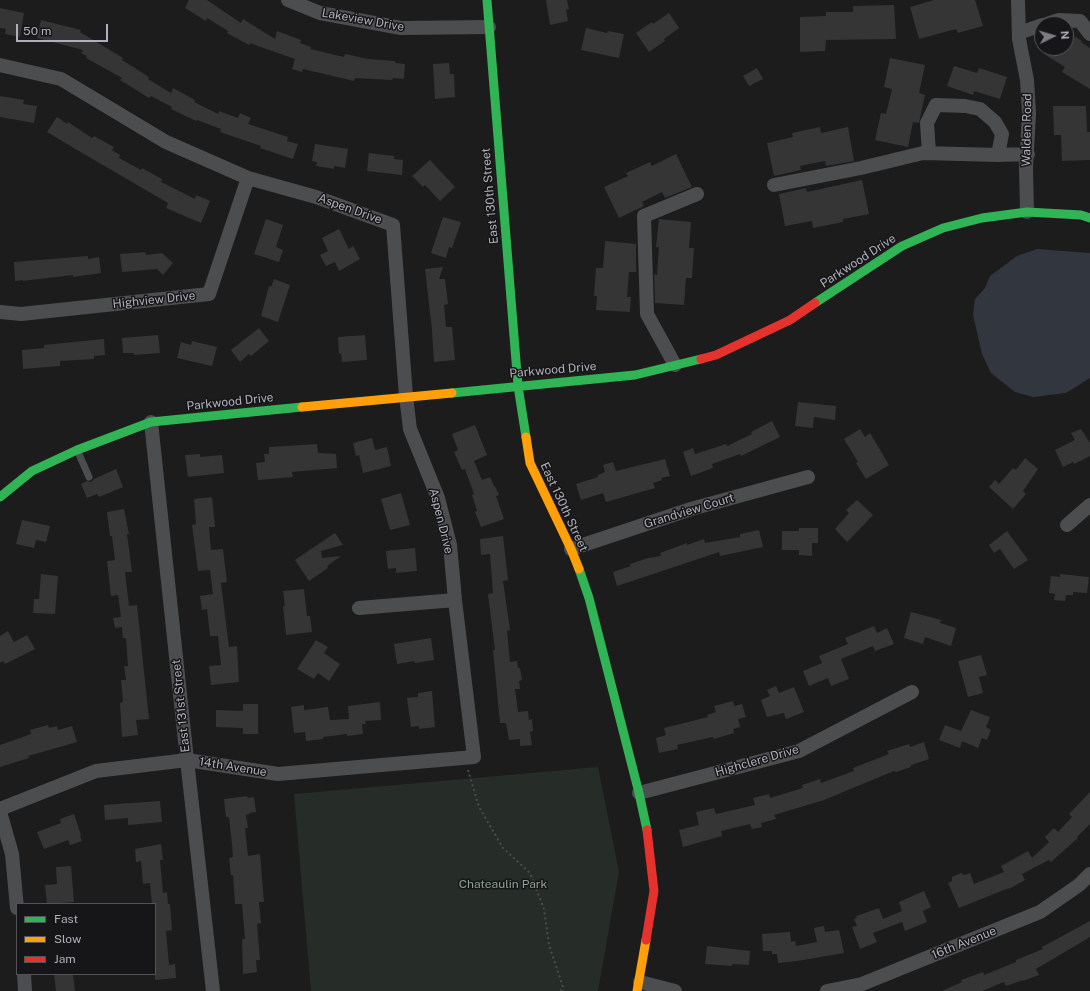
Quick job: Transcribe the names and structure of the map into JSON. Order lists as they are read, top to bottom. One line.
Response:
{"streets":{"street":["Lakeview Drive","Walden Road","East 130th Street","Aspen Drive","Parkwood Drive","Highview Drive","Grandview Court","East 131st Street","Highclere Drive","14th Avenue","16th Avenue"]},"crossings":[["Lakeview Drive","East 130th Street"],["Walden Road","Parkwood Drive"],["East 130th Street","Parkwood Drive"],["East 130th Street","Grandview Court"],["East 130th Street","Highclere Drive"],["Aspen Drive","Parkwood Drive"],["Aspen Drive","Highview Drive"],["Aspen Drive","14th Avenue"],["Parkwood Drive","East 131st Street"],["East 131st Street","14th Avenue"]],"parks":["Chateaulin Park"],"legend":["Fast","Slow","Jam"],"scale_bar":"50 m","north":"right"}
